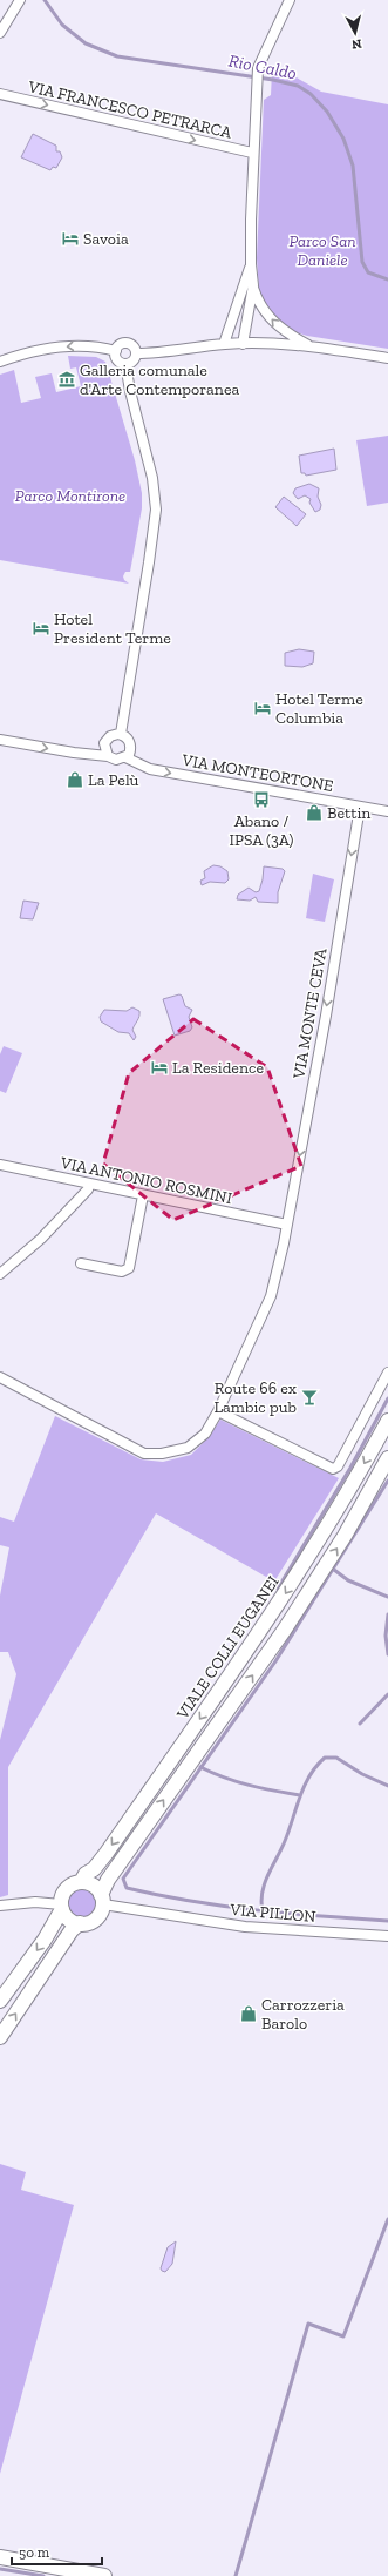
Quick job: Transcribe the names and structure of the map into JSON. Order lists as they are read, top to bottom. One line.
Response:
{"streets":{"main road":["VIALE COLLI EUGANEI"],"street":["VIA FRANCESCO PETRARCA","VIA MONTEORTONE","VIA MONTE CEVA","VIA ANTONIO ROSMINI","VIA PILLON"]},"crossings":[["VIA MONTEORTONE","VIA MONTE CEVA"],["VIA MONTE CEVA","VIA ANTONIO ROSMINI"],["VIALE COLLI EUGANEI","VIA PILLON"]],"one_way":["VIA FRANCESCO PETRARCA","VIA MONTEORTONE","VIA MONTE CEVA"],"water":["Rio Caldo"],"parks":["Parco San Daniele","Parco Montirone"],"places":{"hotel":["Savoia","Hotel President Terme","Hotel Terme Columbia","La Residence"],"museum":["Galleria comunale d'Arte Contemporanea"],"shop":["La Pelù","Bettin","Carrozzeria Barolo"],"bus stop":["Abano / IPSA (3A)"],"bar":["Route 66 ex Lambic pub"]},"scale_bar":"50 m","north":"bottom"}
